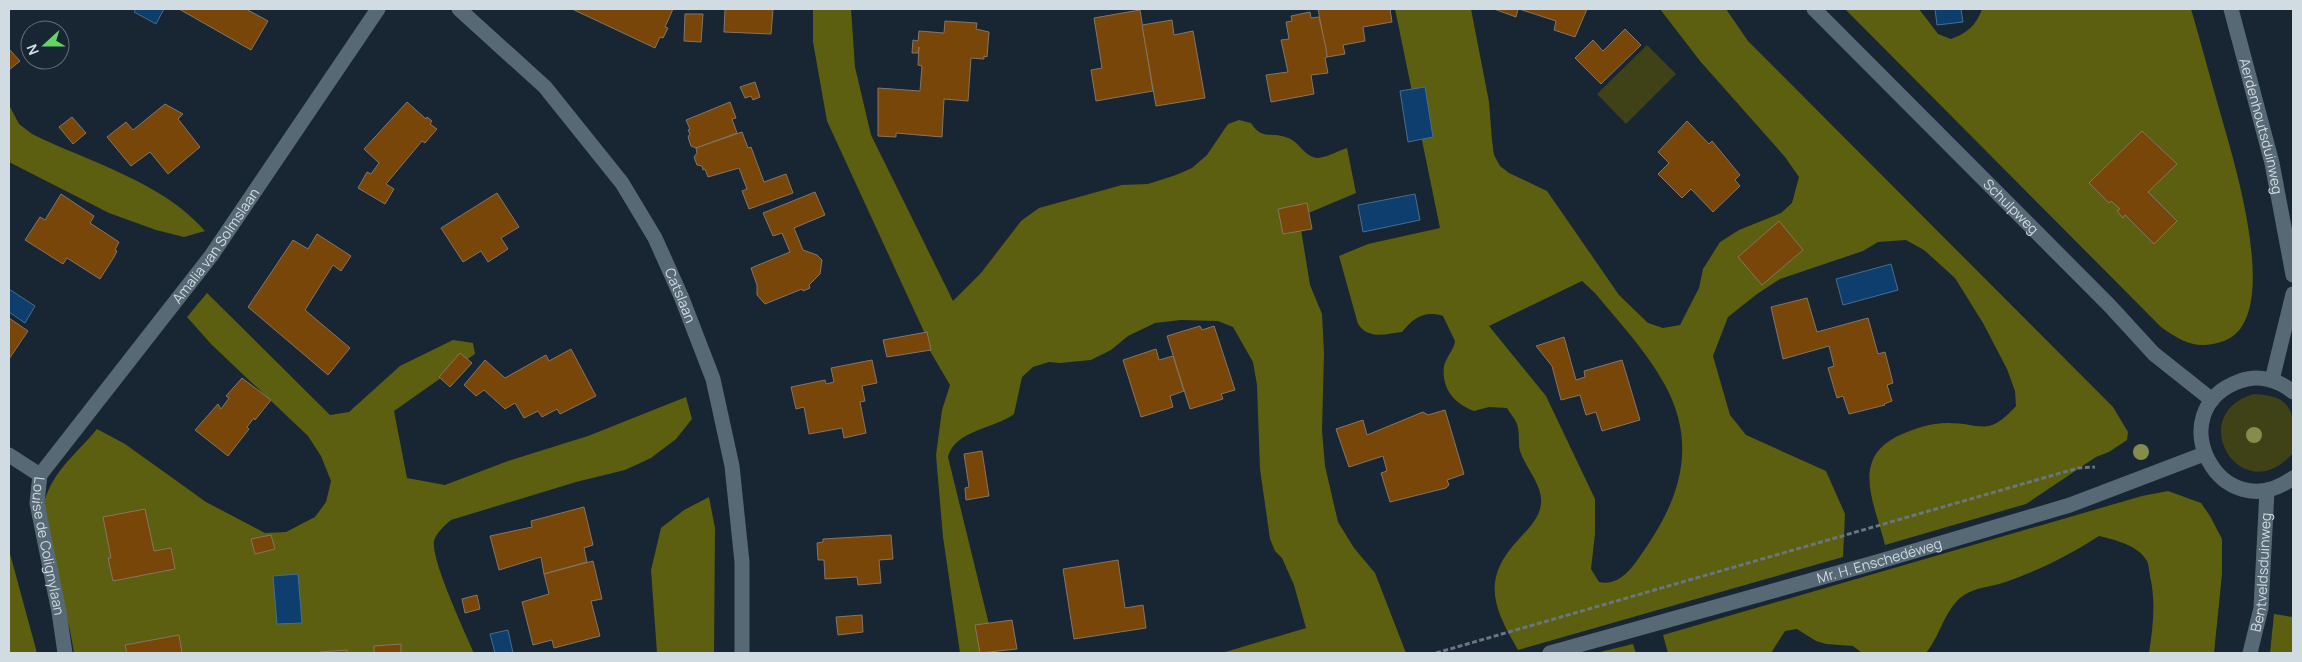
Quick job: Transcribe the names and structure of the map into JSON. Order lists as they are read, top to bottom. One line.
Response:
{"streets":{"street":["Aerdenhoutsduinweg","Schulpweg","Amalia van Solmslaan","Catslaan","Louise de Colignylaan","Mr. H. Enschedéweg","Bentveldsduinweg"]},"crossings":[["Amalia van Solmslaan","Louise de Colignylaan"]],"north":"left"}
